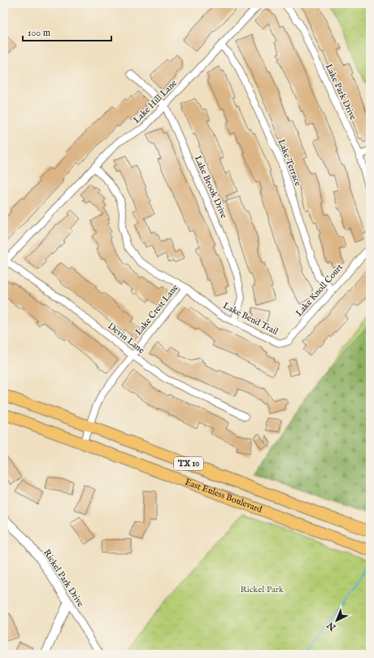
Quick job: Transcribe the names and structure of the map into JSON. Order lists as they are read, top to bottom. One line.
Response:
{"streets":{"main road":["TX 10","East Euless Boulevard"],"street":["Lake Park Drive","Lake Hill Lane","Lake Terrace","Lake Brook Drive","Lake Knoll Court","Lake Crest Lane","Lake Bend Trail","Devin Lane","Rickel Park Drive"]},"crossings":[["Lake Hill Lane","Lake Terrace"],["Lake Hill Lane","Lake Brook Drive"],["Lake Hill Lane","Lake Bend Trail"],["Lake Hill Lane","Devin Lane"],["Lake Terrace","Lake Knoll Court"],["Lake Brook Drive","Lake Bend Trail"],["Lake Knoll Court","Lake Bend Trail"],["Lake Crest Lane","Lake Bend Trail"],["Lake Crest Lane","Devin Lane"],["Lake Crest Lane","East Euless Boulevard"]],"parks":["Rickel Park"],"scale_bar":"100 m","north":"bottom left"}
